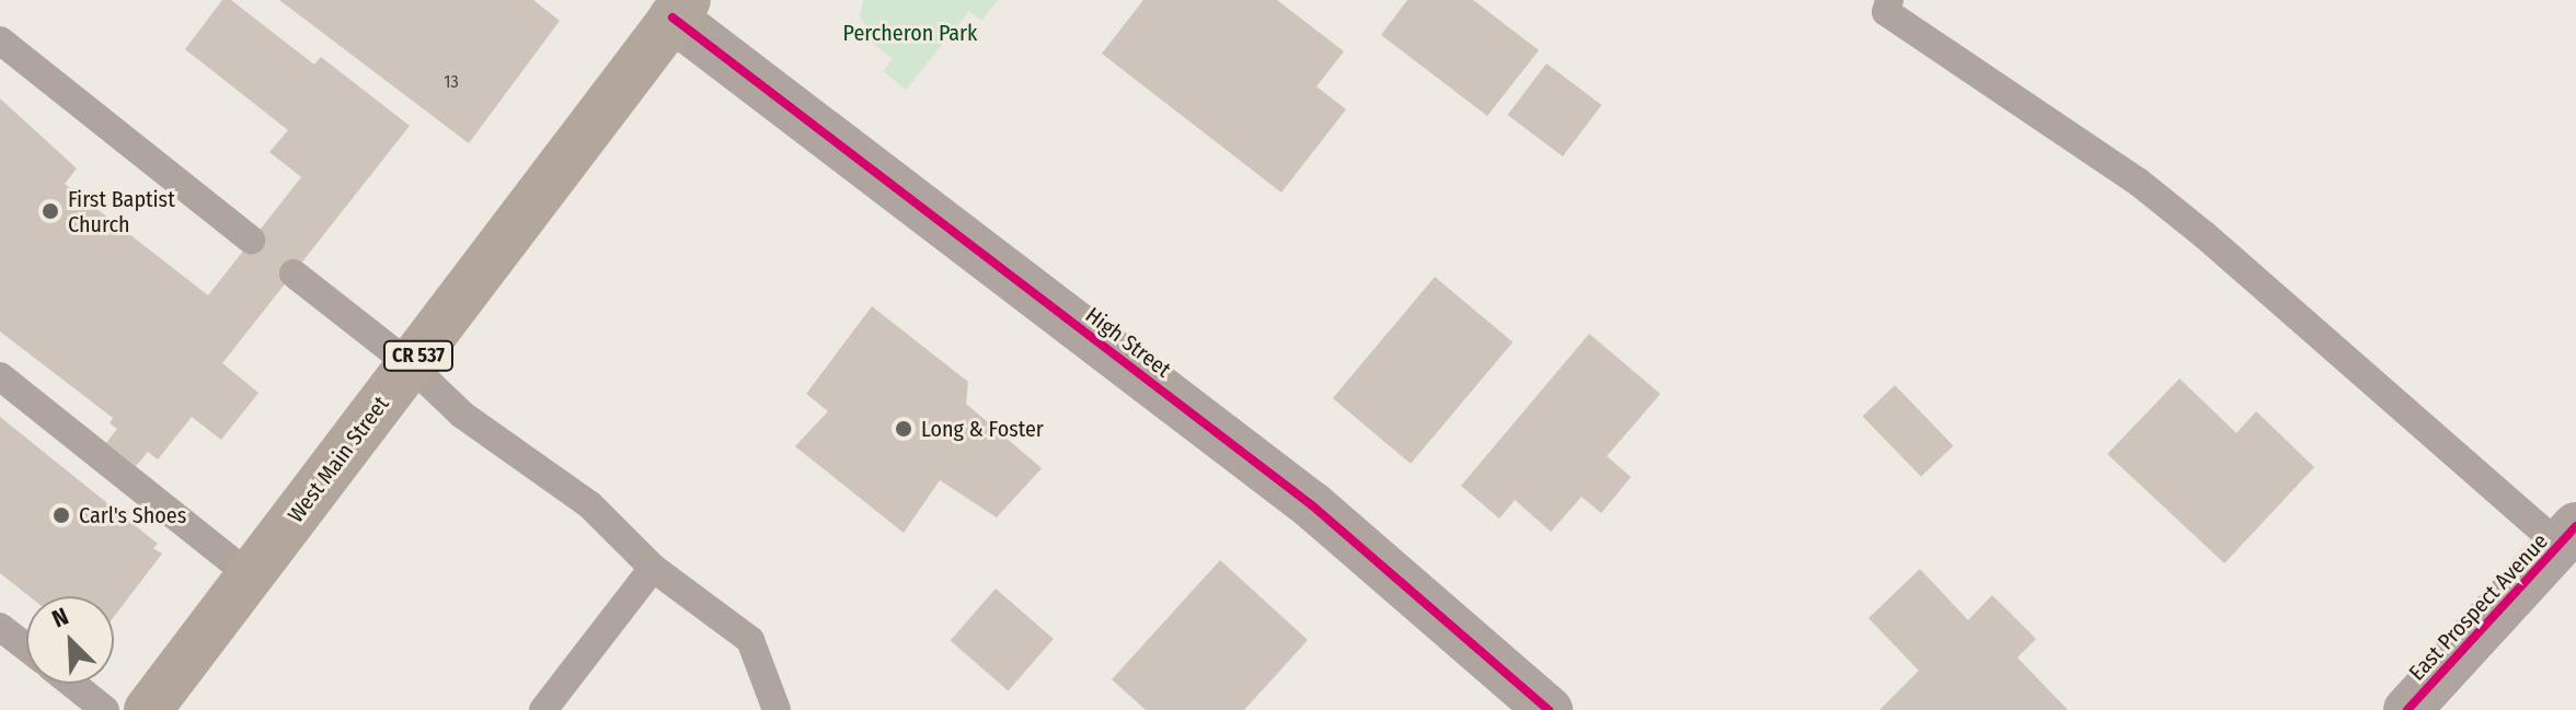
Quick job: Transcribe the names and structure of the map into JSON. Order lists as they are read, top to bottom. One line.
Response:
{"streets":{"main road":["CR 537","West Main Street"],"street":["High Street","East Prospect Avenue"]},"crossings":[["High Street","West Main Street"]],"parks":["Percheron Park"],"places":["First Baptist Church","Long & Foster","Carl's Shoes"],"house_numbers":["13"],"north":"top left"}
